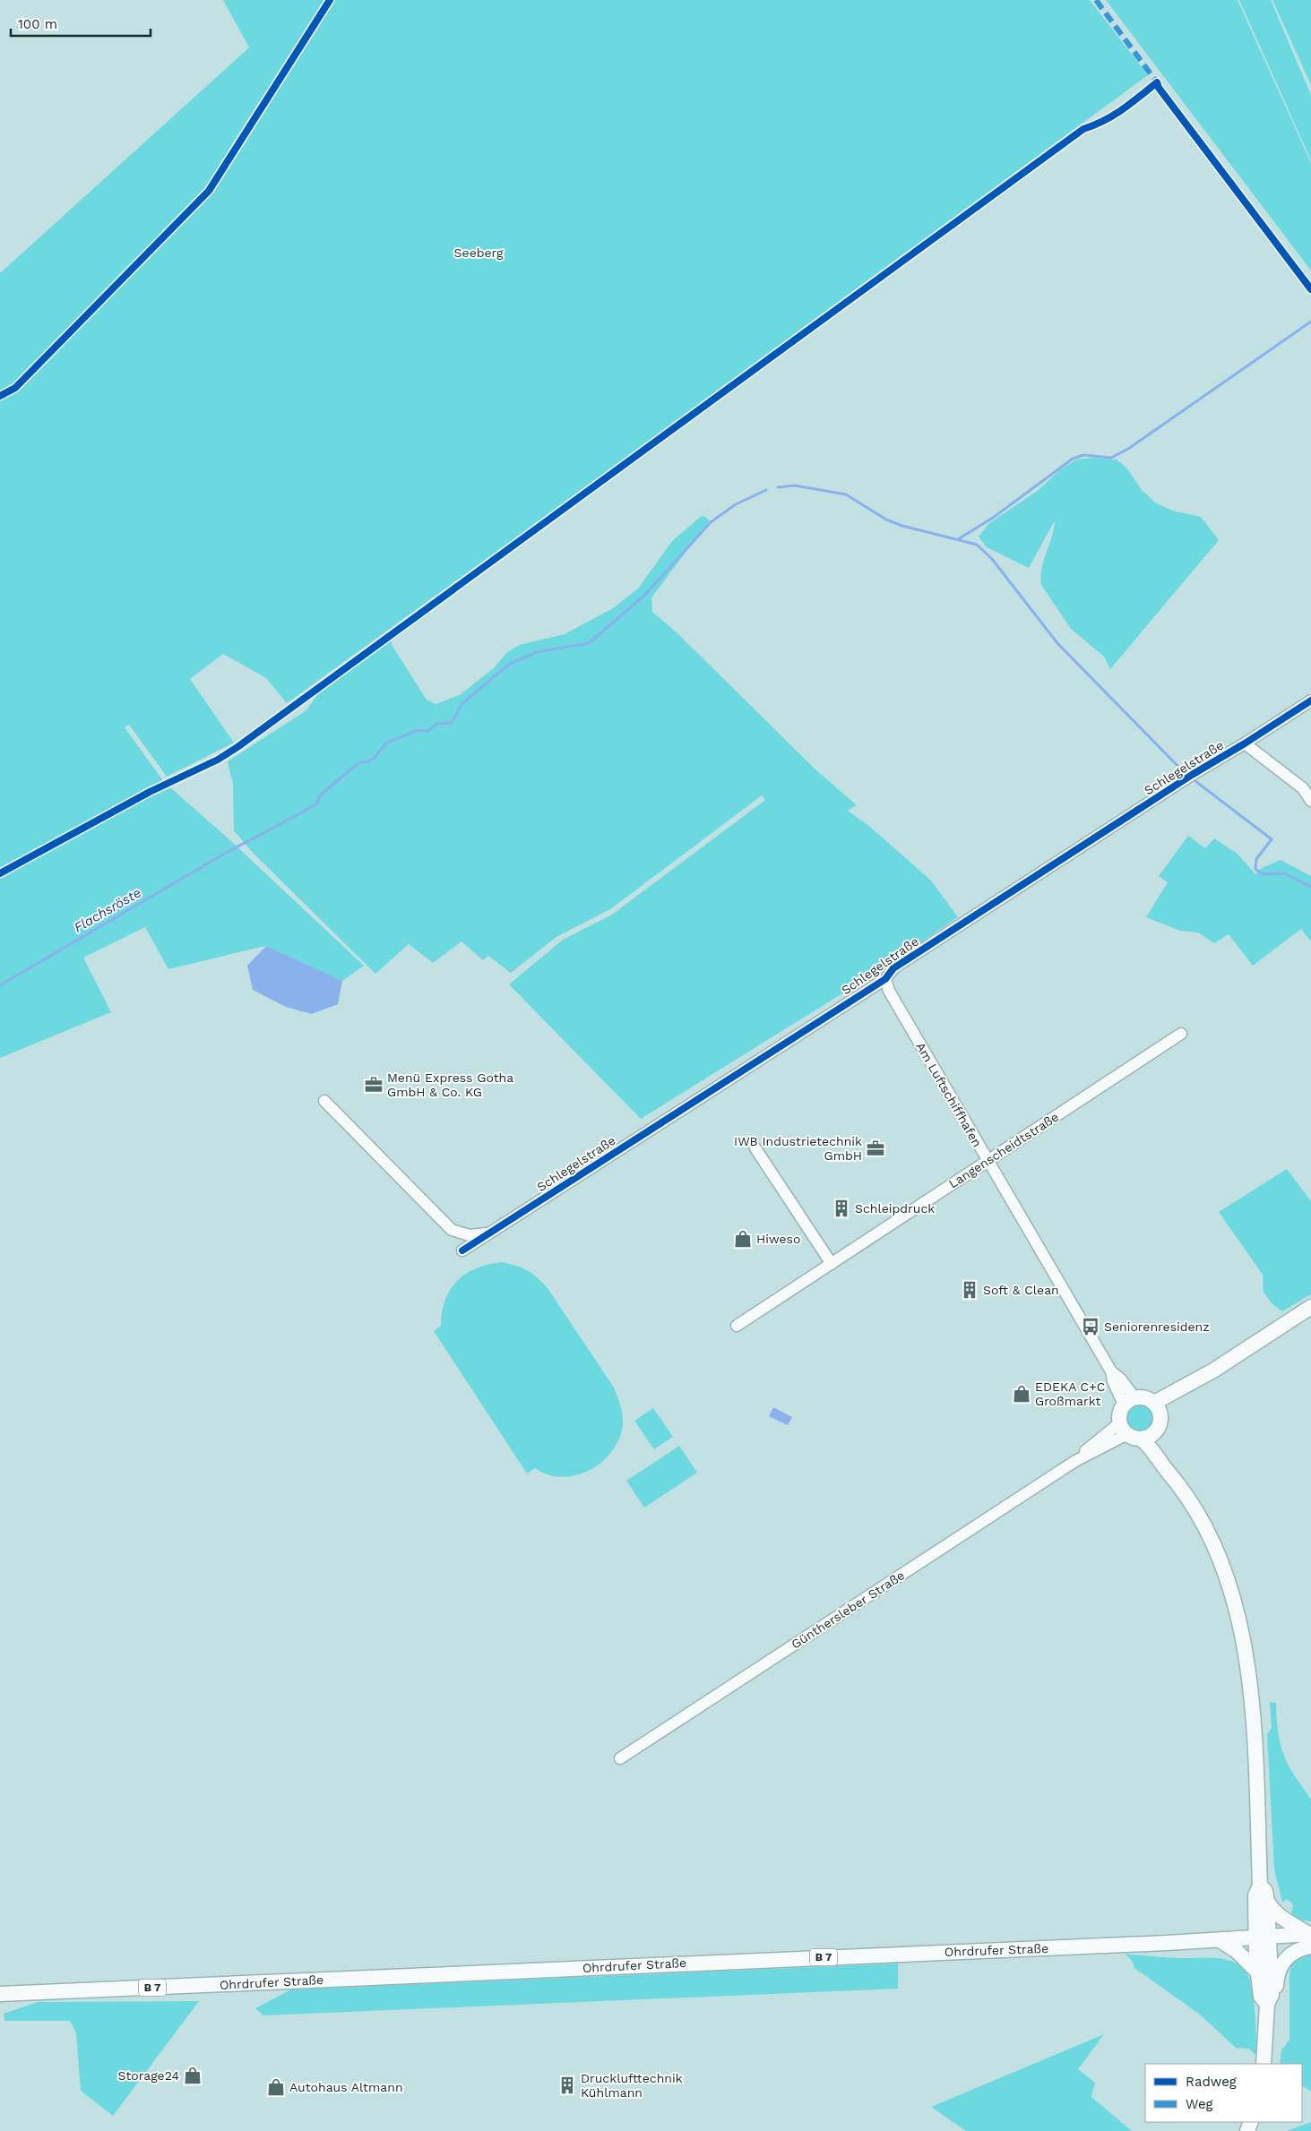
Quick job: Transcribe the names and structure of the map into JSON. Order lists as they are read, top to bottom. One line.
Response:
{"streets":{"main road":["Ohrdrufer Straße","B 7"],"street":["Schlegelstraße","Am Luftschiffhafen","Langenscheidtstraße","Günthersleber Straße"]},"crossings":[["Schlegelstraße","Am Luftschiffhafen"],["Am Luftschiffhafen","Langenscheidtstraße"],["Am Luftschiffhafen","Günthersleber Straße"],["Ohrdrufer Straße","B 7"]],"water":["Flachsröste"],"parks":["Seeberg"],"places":{"office":["Menü Express Gotha GmbH & Co. KG","IWB Industrietechnik GmbH"],"building":["Schleipdruck","Soft & Clean","Drucklufttechnik Kühlmann"],"shop":["Hiweso","EDEKA C+C Großmarkt","Storage24","Autohaus Altmann"],"bus stop":["Seniorenresidenz"]},"legend":["Radweg","Weg"],"scale_bar":"100 m"}
